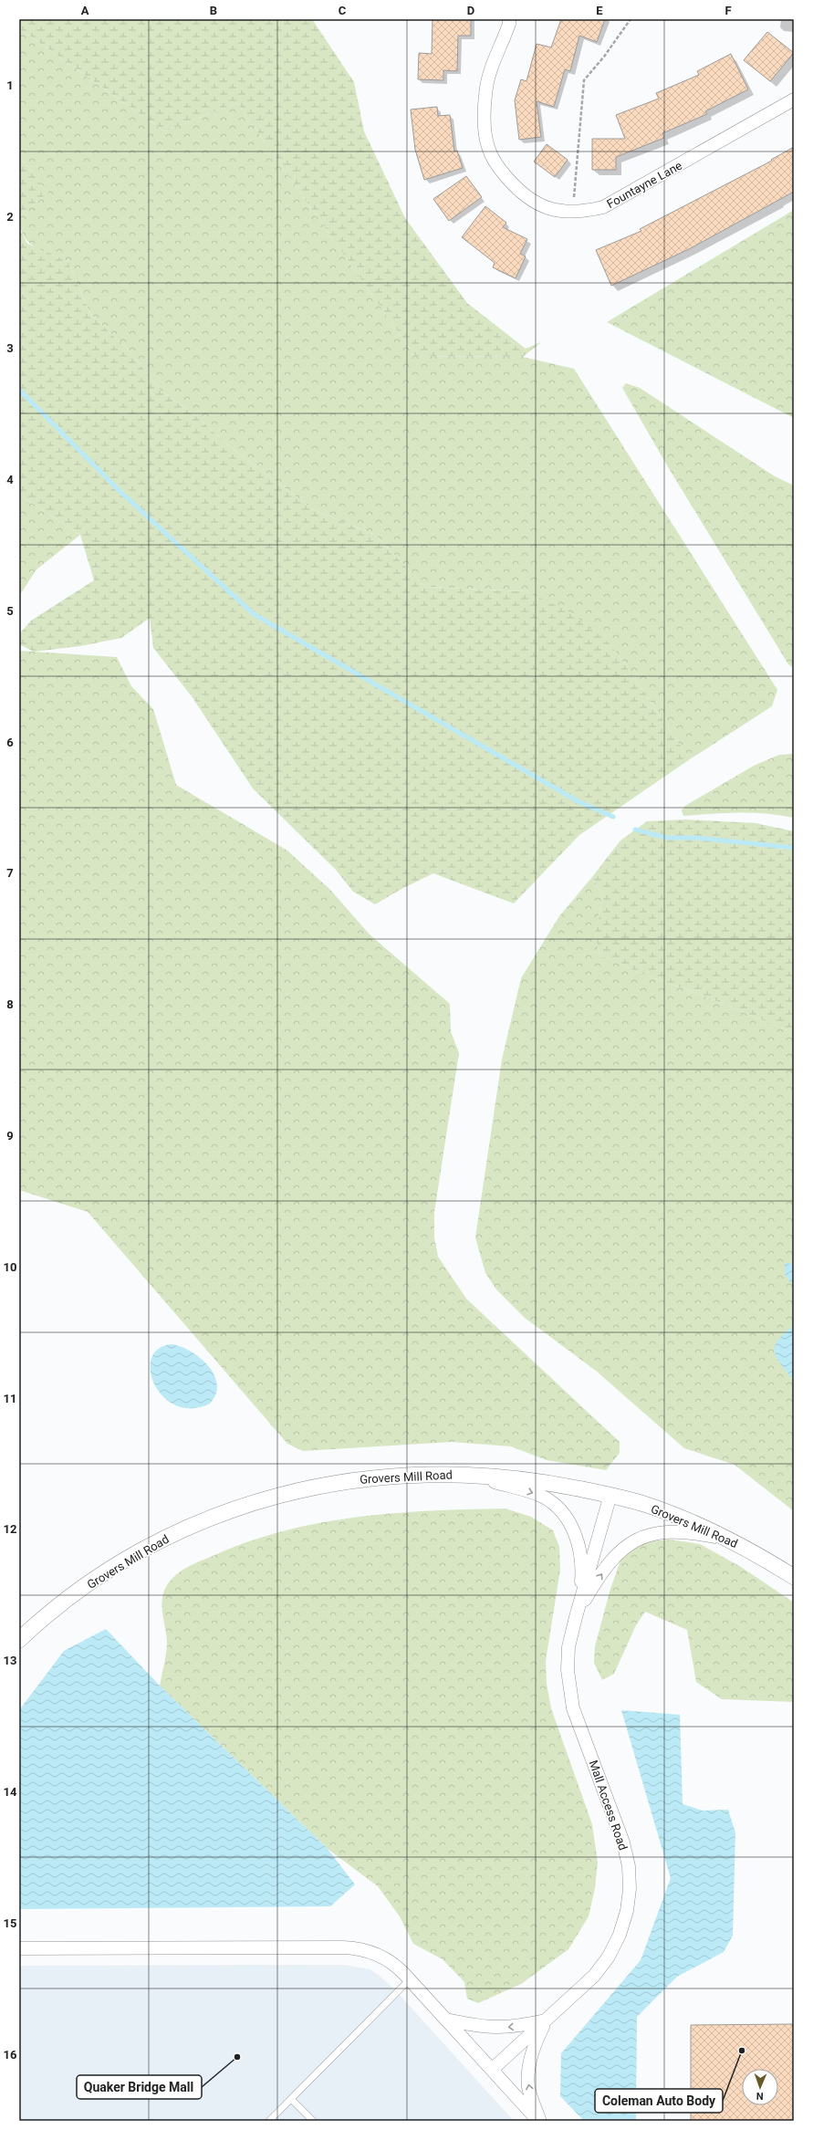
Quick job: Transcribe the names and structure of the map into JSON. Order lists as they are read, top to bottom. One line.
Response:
{"streets":{"street":["Fountayne Lane","Grovers Mill Road","Mall Access Road"]},"crossings":[["Grovers Mill Road","Mall Access Road"]],"places":["Coleman Auto Body","Quaker Bridge Mall"],"north":"bottom","grid":{"columns":["A","B","C","D","E","F"],"rows":["1","2","3","4","5","6","7","8","9","10","11","12","13","14","15","16"]}}
